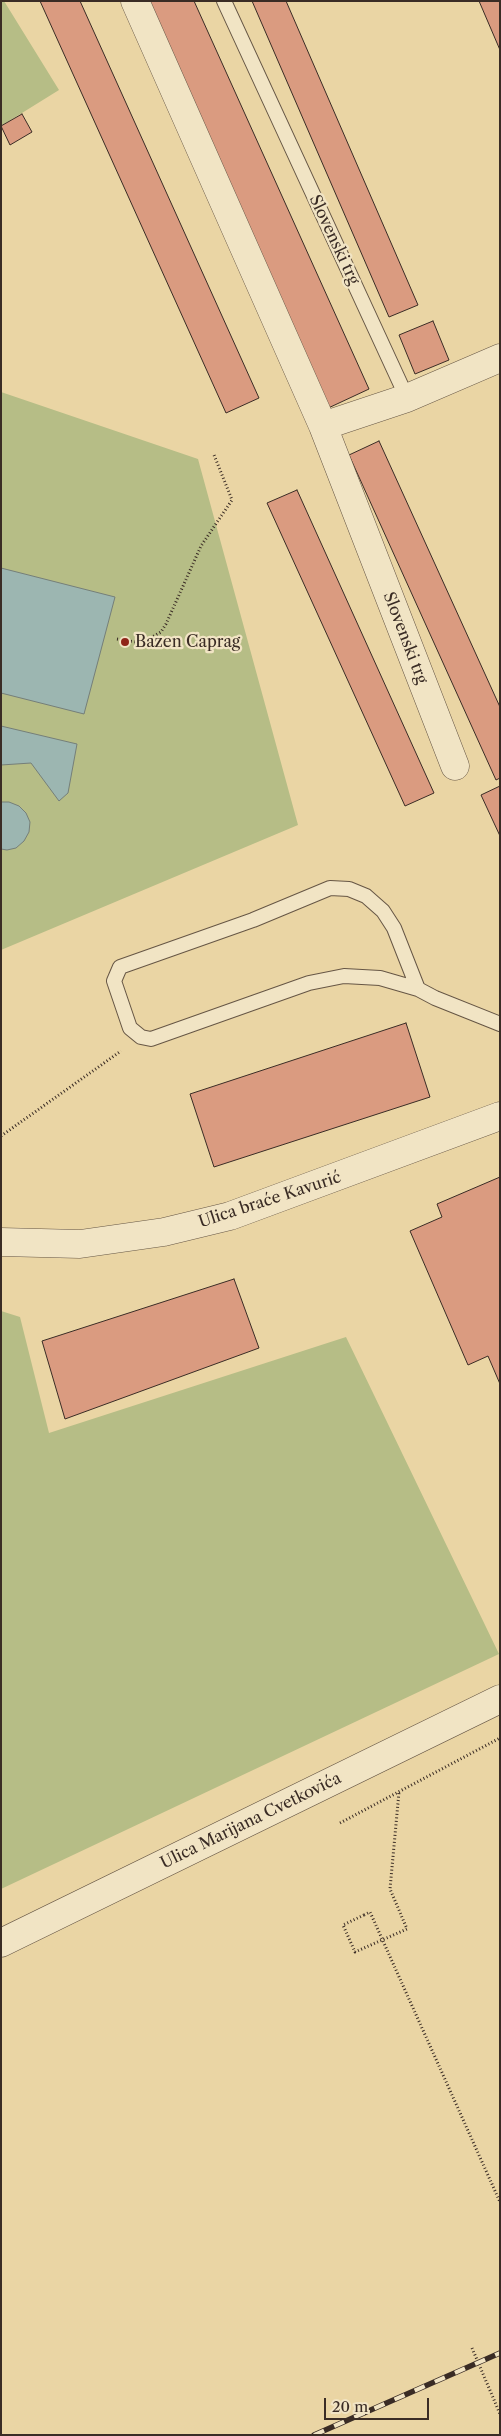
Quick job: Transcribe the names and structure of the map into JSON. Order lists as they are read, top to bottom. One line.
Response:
{"streets":{"street":["Slovenski trg","Ulica braće Kavurić","Ulica Marijana Cvetkovića"]},"places":["Bazen Caprag"],"scale_bar":"20 m"}
